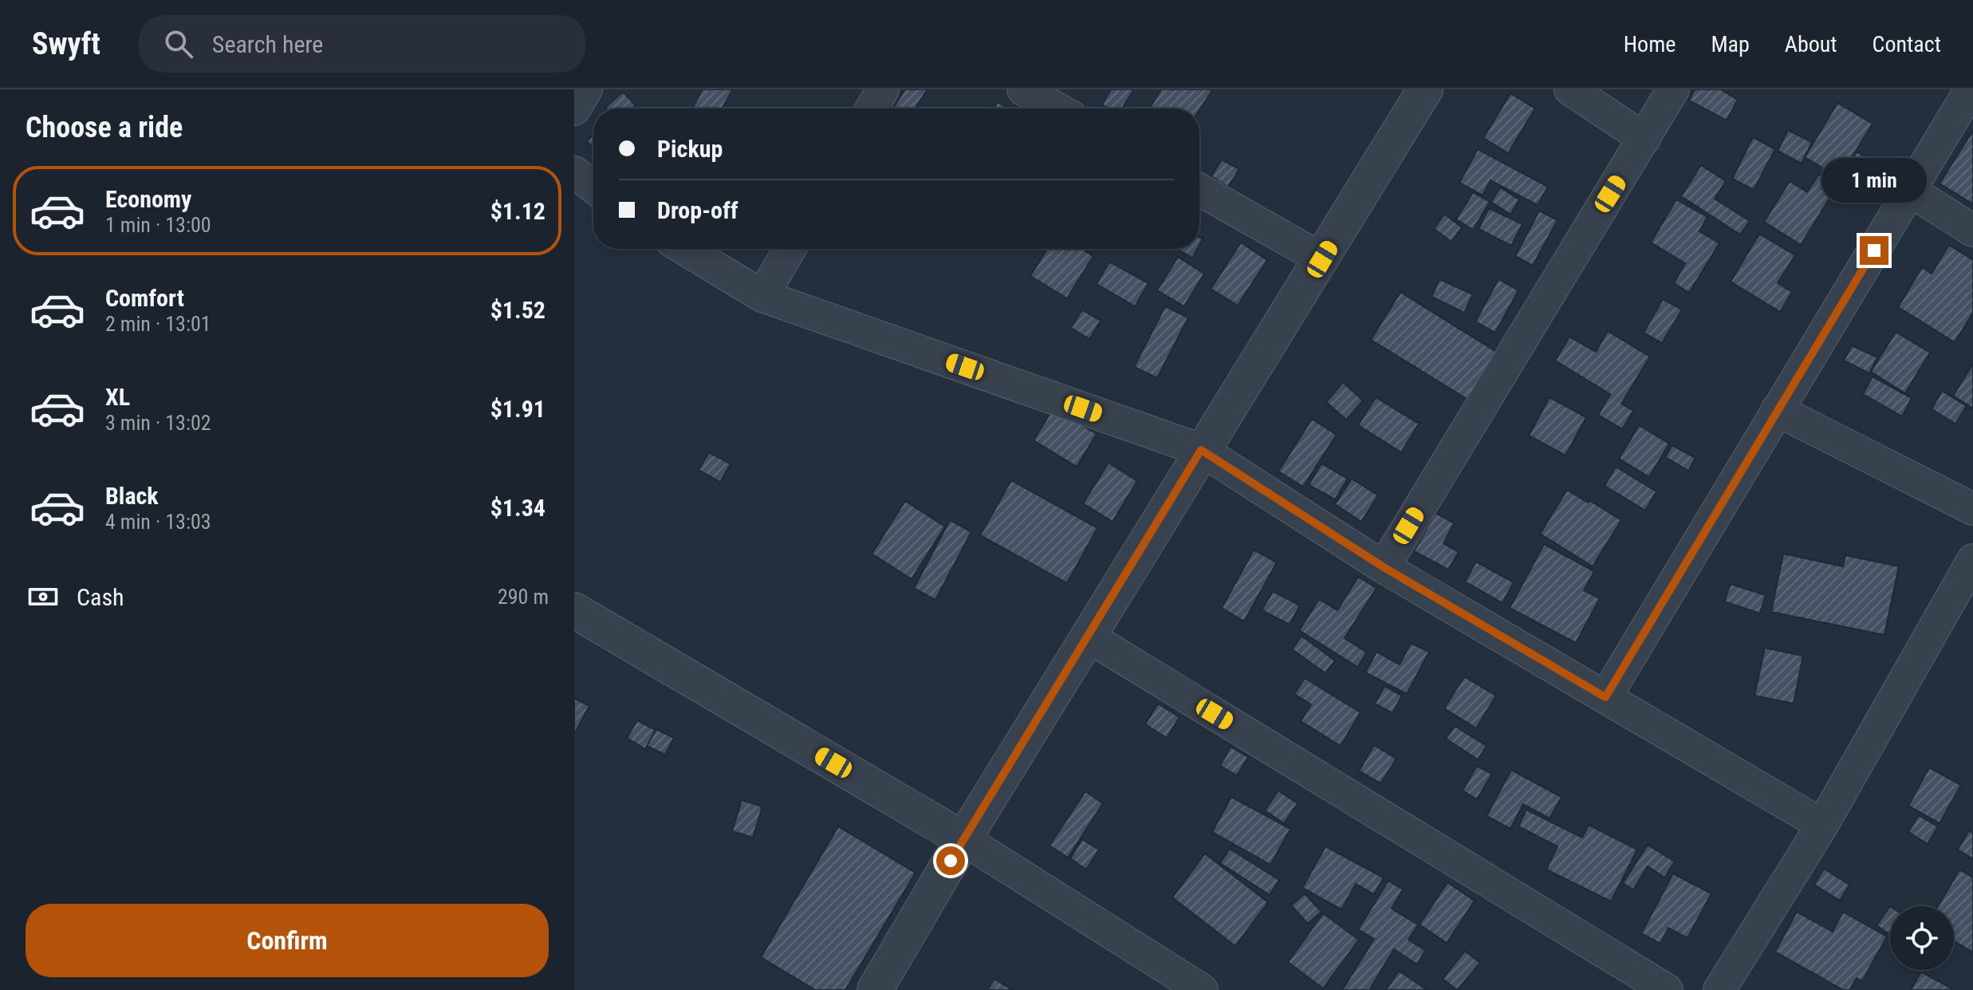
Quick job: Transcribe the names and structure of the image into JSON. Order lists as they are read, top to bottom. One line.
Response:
{"page":{"header":"Swyft","search":"Search here","nav":["Home","Map","About","Contact"],"heading":"Choose a ride","banner":["Pickup","Drop-off"],"bubble":"1 min","list":[{"name":"Economy","note":"1 min · 13:00","value":"$1.12"},{"name":"Comfort","note":"2 min · 13:01","value":"$1.52"},{"name":"XL","note":"3 min · 13:02","value":"$1.91"},{"name":"Black","note":"4 min · 13:03","value":"$1.34"}],"pay":["Cash","290 m"],"buttons":"Confirm"}}
